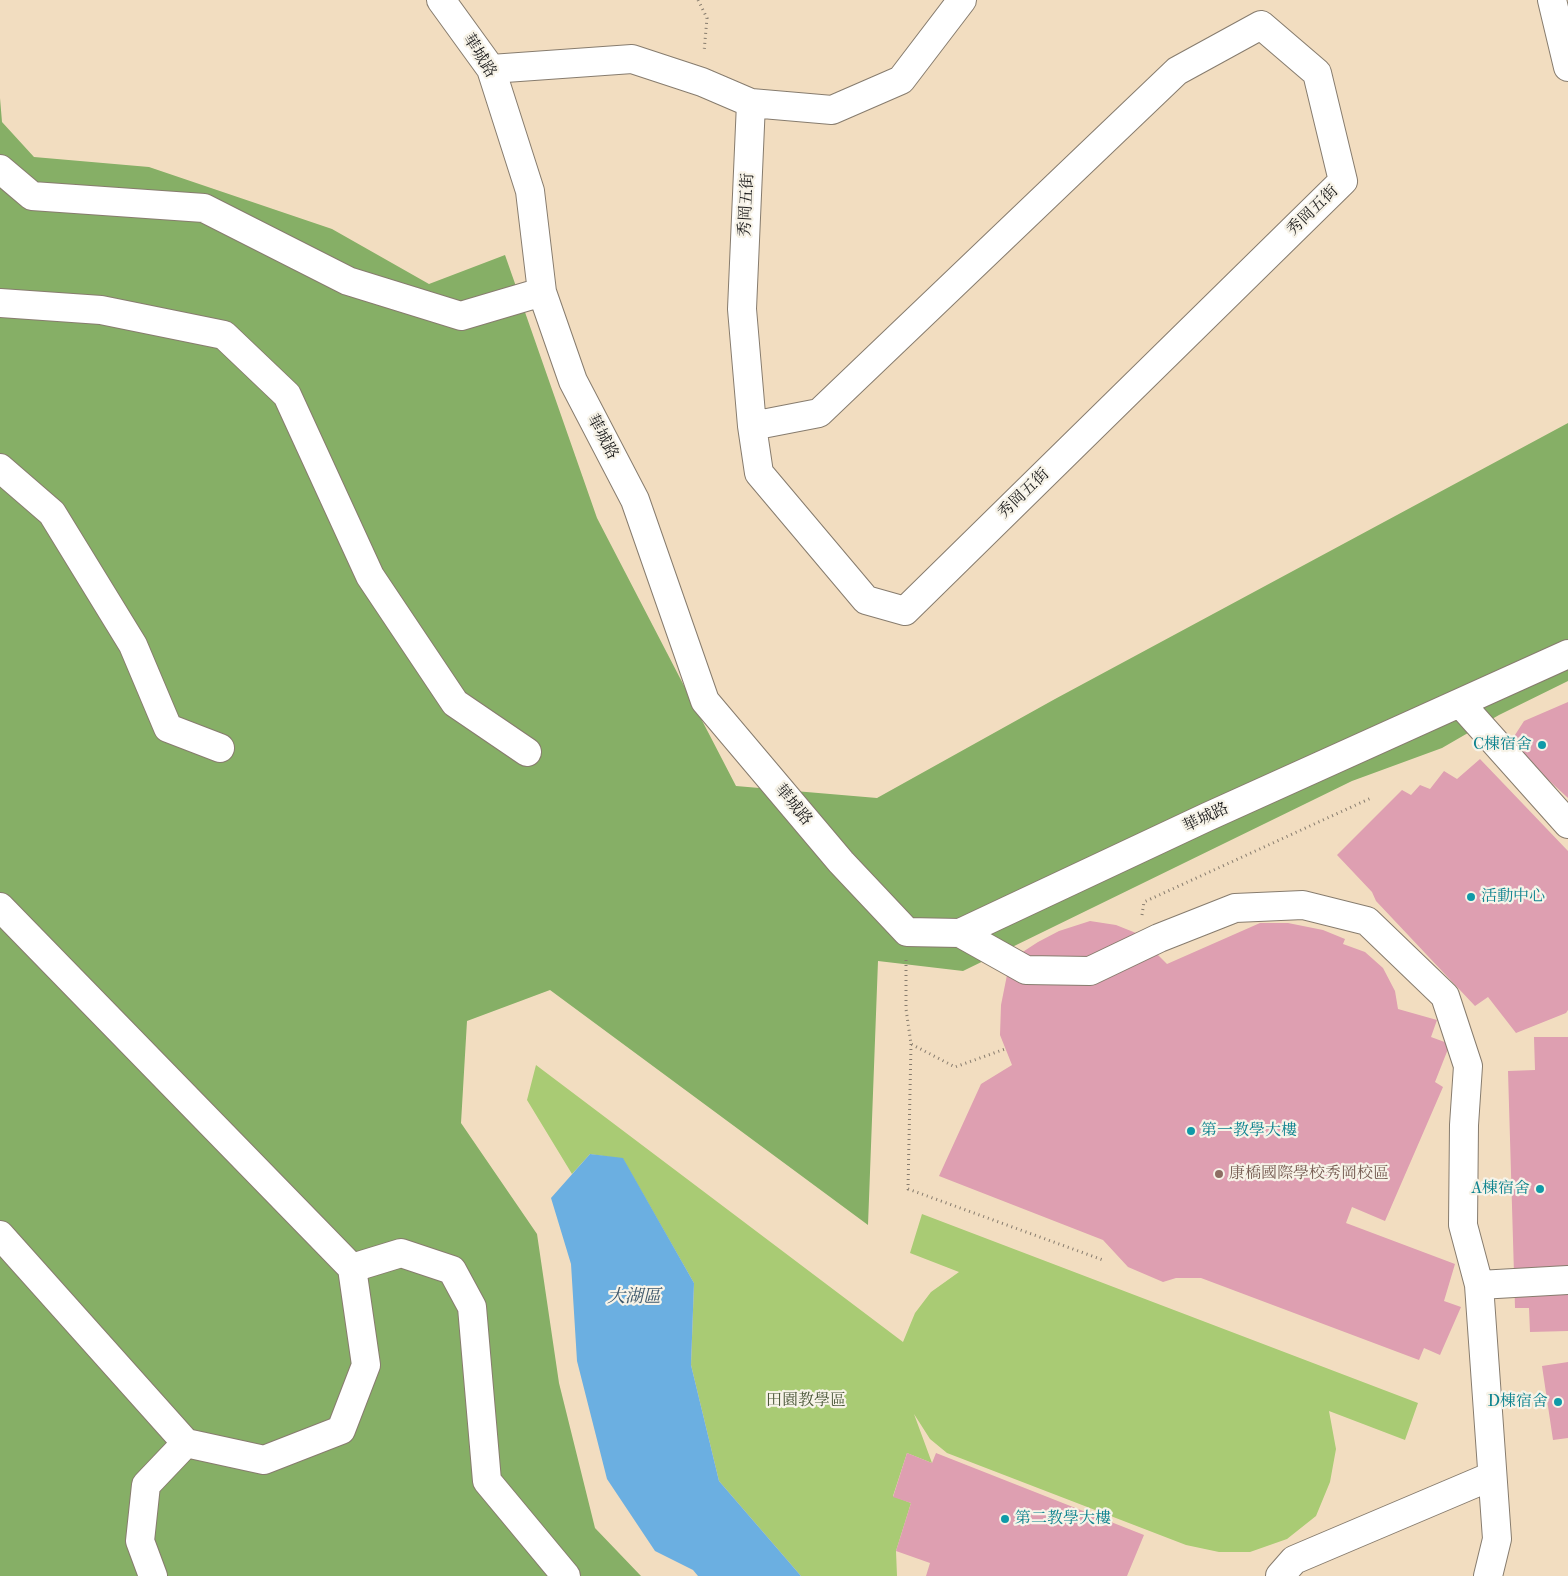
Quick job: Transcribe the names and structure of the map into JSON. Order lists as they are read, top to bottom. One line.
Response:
{"streets":{"street":["華城路","秀岡五街"]},"water":["大湖區"],"parks":["田園教學區"],"places":["C棟宿舍","活動中心","第一教學大樓","康橋國際學校秀岡校區","A棟宿舍","D棟宿舍","第二教學大樓"]}
